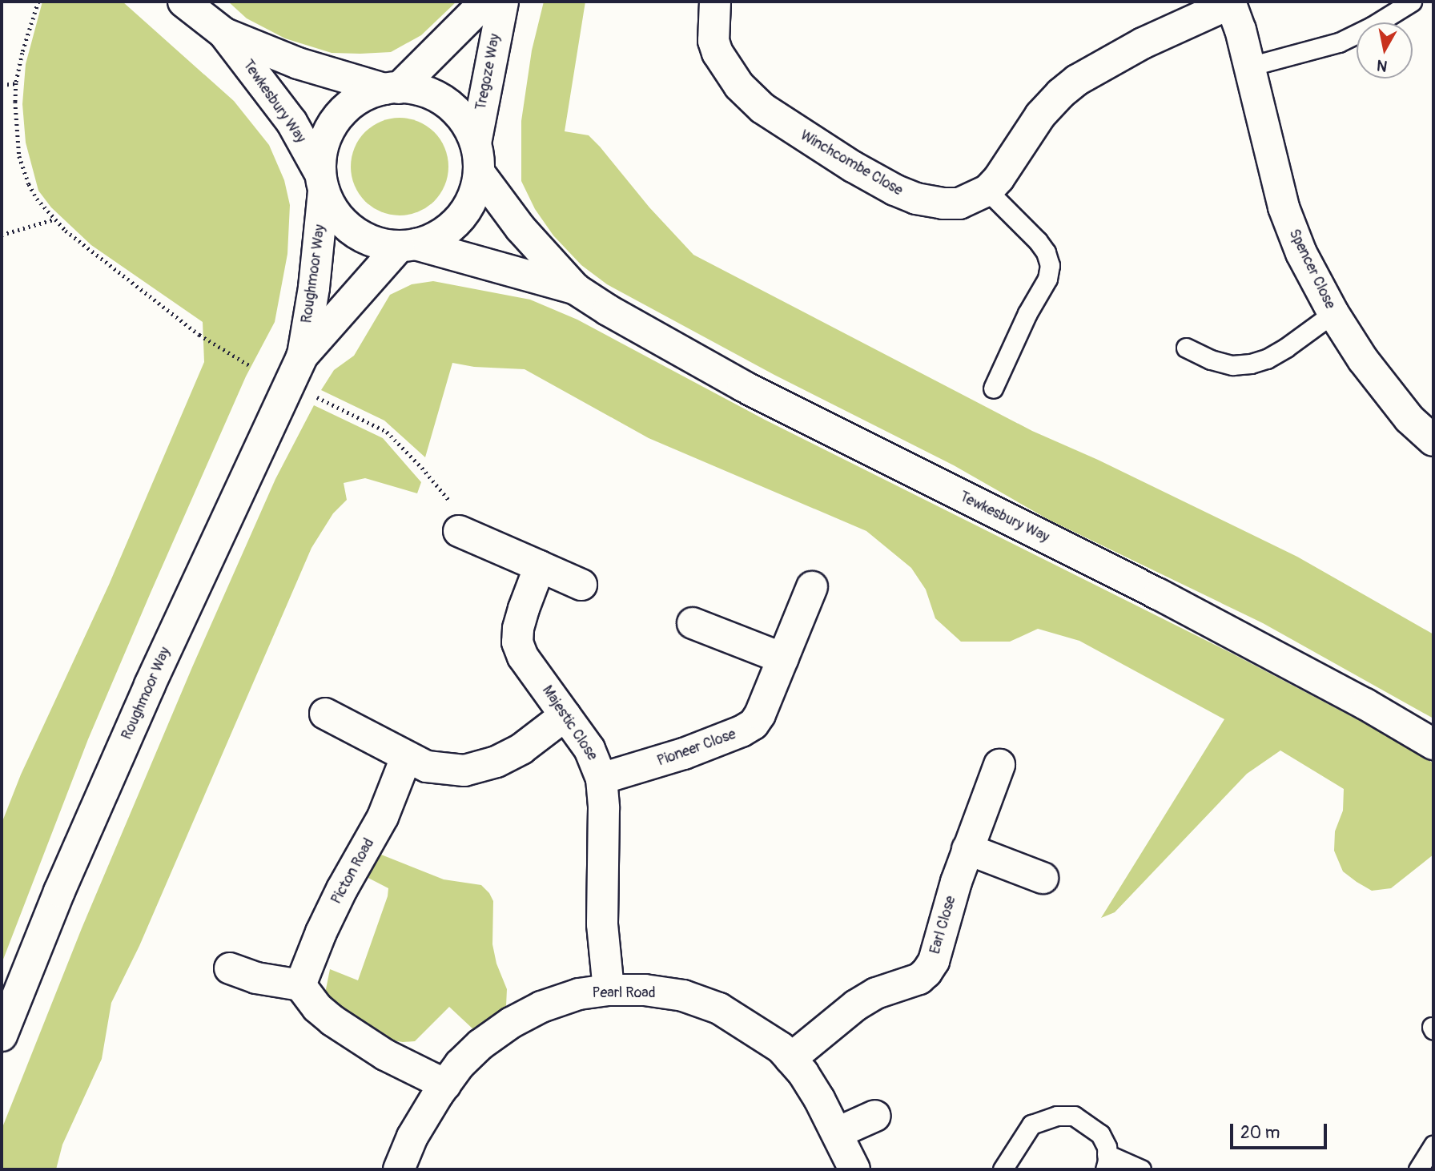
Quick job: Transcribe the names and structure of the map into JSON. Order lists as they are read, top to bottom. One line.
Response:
{"streets":{"street":["Tregoze Way","Tewkesbury Way","Winchcombe Close","Spencer Close","Roughmoor Way","Majestic Close","Pioneer Close","Picton Road","Earl Close","Pearl Road"]},"crossings":[["Tregoze Way","Tewkesbury Way"],["Tregoze Way","Roughmoor Way"],["Tewkesbury Way","Roughmoor Way"],["Winchcombe Close","Spencer Close"],["Majestic Close","Pioneer Close"],["Majestic Close","Pearl Road"],["Earl Close","Pearl Road"]],"scale_bar":"20 m","north":"bottom"}
